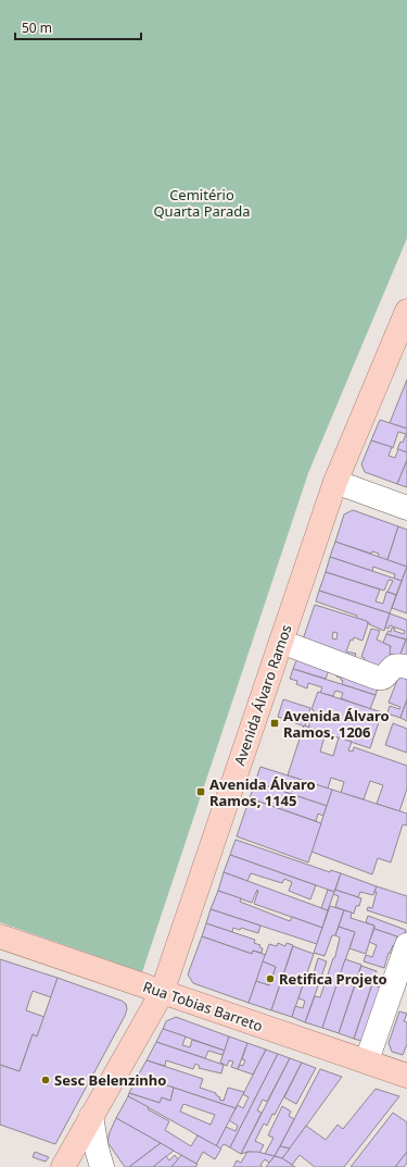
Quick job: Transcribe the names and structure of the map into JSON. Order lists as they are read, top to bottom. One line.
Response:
{"streets":{"main road":["Avenida Álvaro Ramos","Rua Tobias Barreto"]},"crossings":[["Avenida Álvaro Ramos","Rua Tobias Barreto"]],"parks":["Cemitério Quarta Parada"],"places":{"transit":["Avenida Álvaro Ramos, 1206","Avenida Álvaro Ramos, 1145"],"other":["Retifica Projeto","Sesc Belenzinho"]},"scale_bar":"50 m"}
